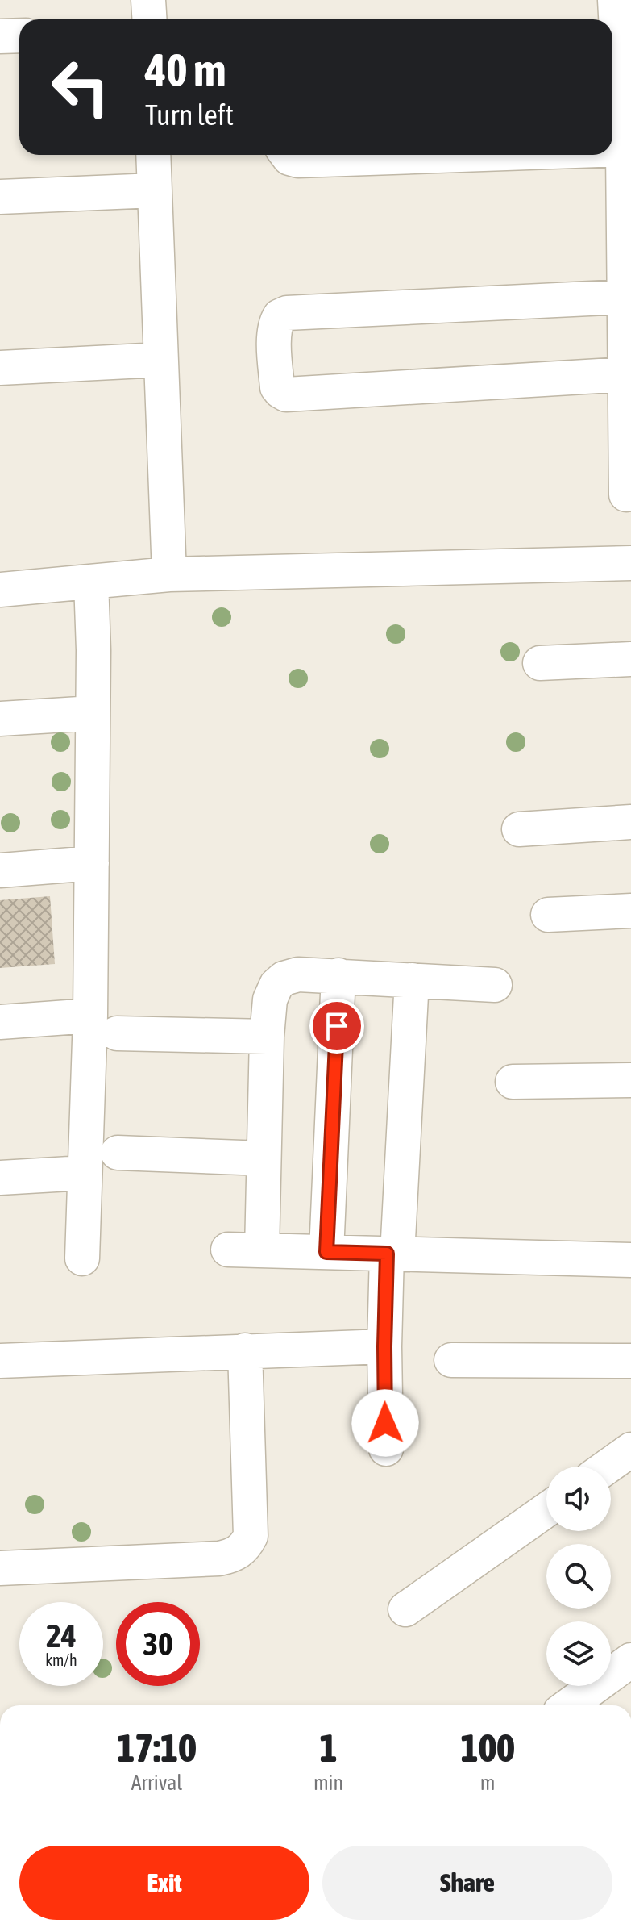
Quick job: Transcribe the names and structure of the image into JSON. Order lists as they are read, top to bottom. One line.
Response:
{"page":{"turn":["40 m","Turn left"],"speed":"24 km/h","limit":"30","eta":["17:10","Arrival","1","min","100","m"],"buttons":["Exit","Share"]}}
